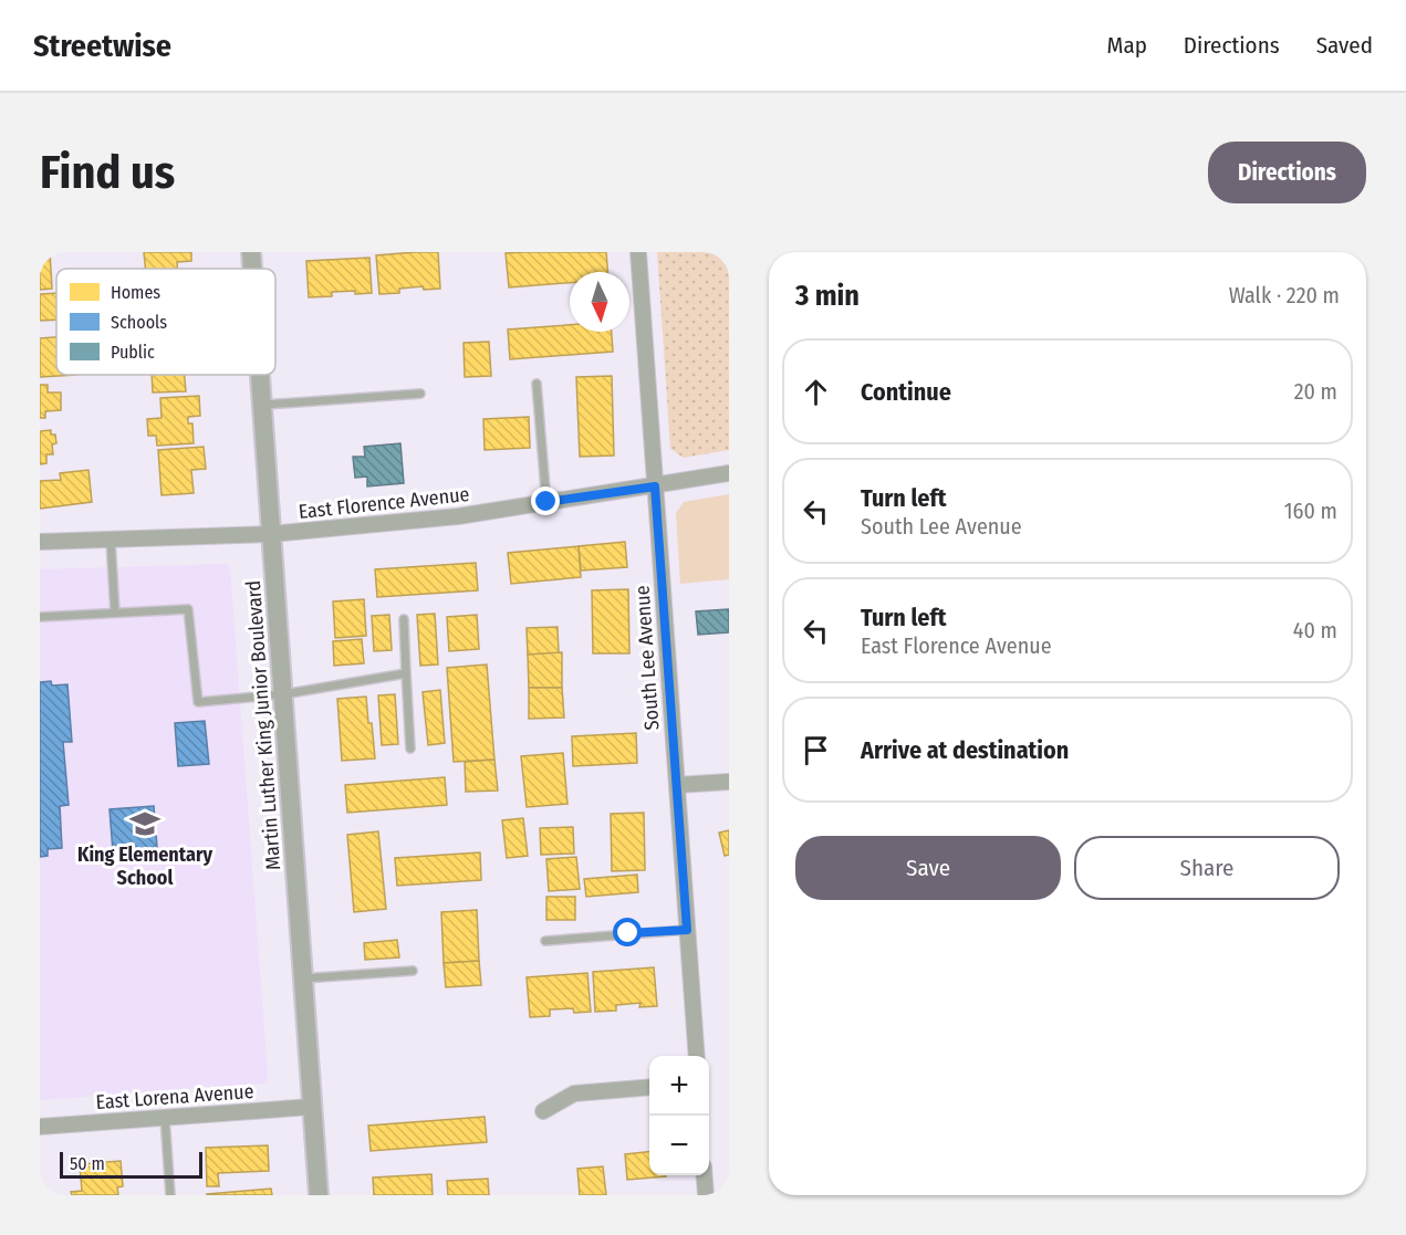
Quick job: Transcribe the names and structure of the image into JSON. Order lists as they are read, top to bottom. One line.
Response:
{"streets":{"street":["East Florence Avenue","South Lee Avenue","Martin Luther King Junior Boulevard","East Lorena Avenue"]},"crossings":[["East Florence Avenue","South Lee Avenue"],["East Florence Avenue","Martin Luther King Junior Boulevard"],["Martin Luther King Junior Boulevard","East Lorena Avenue"]],"places":{"school or university":["King Elementary School"]},"legend":["Homes","Schools","Public"],"scale_bar":"50 m","north":"bottom","page":{"header":"Streetwise","nav":["Map","Directions","Saved"],"buttons":["Directions",["Save","Share"]],"title":"Find us","heading":["3 min","Walk · 220 m"],"list":[["Continue","20 m"],["Turn left","South Lee Avenue","160 m"],["Turn left","East Florence Avenue","40 m"],"Arrive at destination"],"map_buttons":["+","−"],"scale":"50 m"}}
